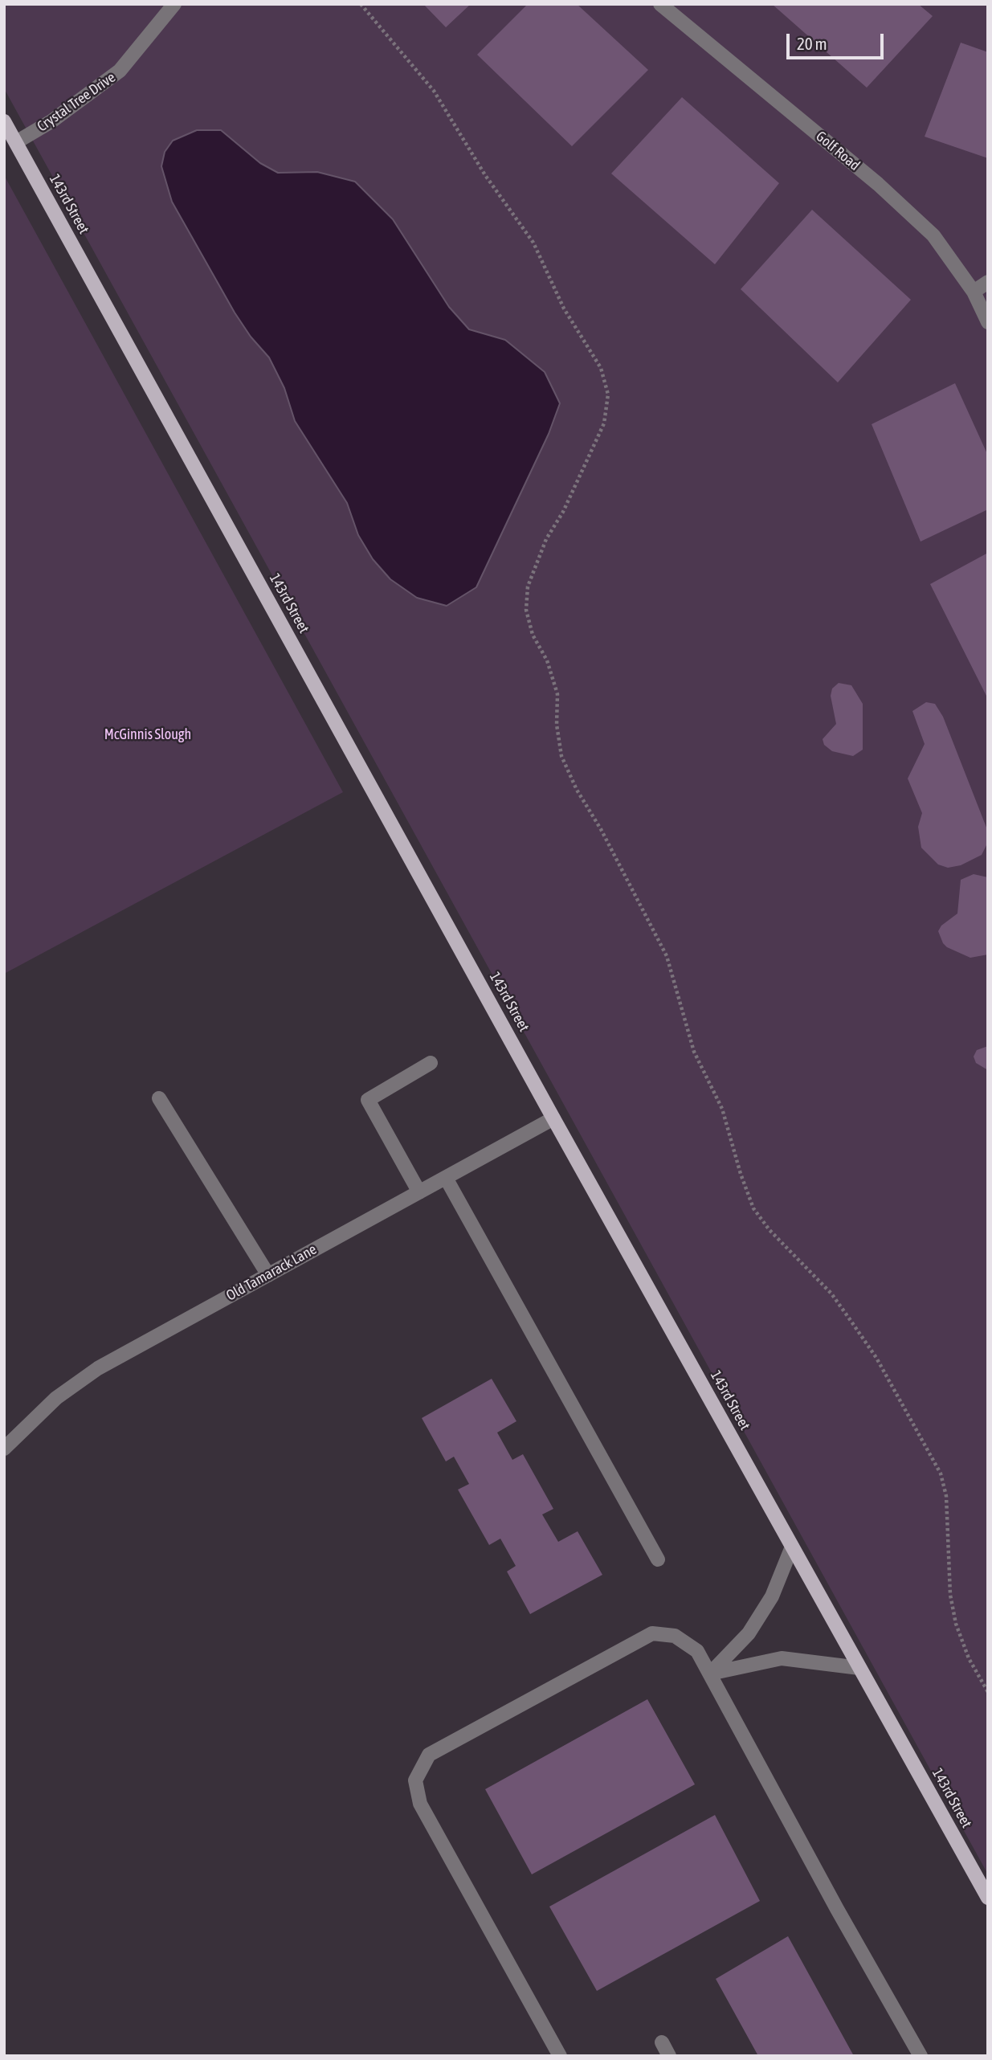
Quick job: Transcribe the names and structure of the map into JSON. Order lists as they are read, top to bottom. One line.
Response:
{"streets":{"main road":["143rd Street"],"street":["Crystal Tree Drive","Golf Road","Old Tamarack Lane"]},"crossings":[["Crystal Tree Drive","143rd Street"],["143rd Street","Old Tamarack Lane"]],"parks":["McGinnis Slough"],"scale_bar":"20 m"}
